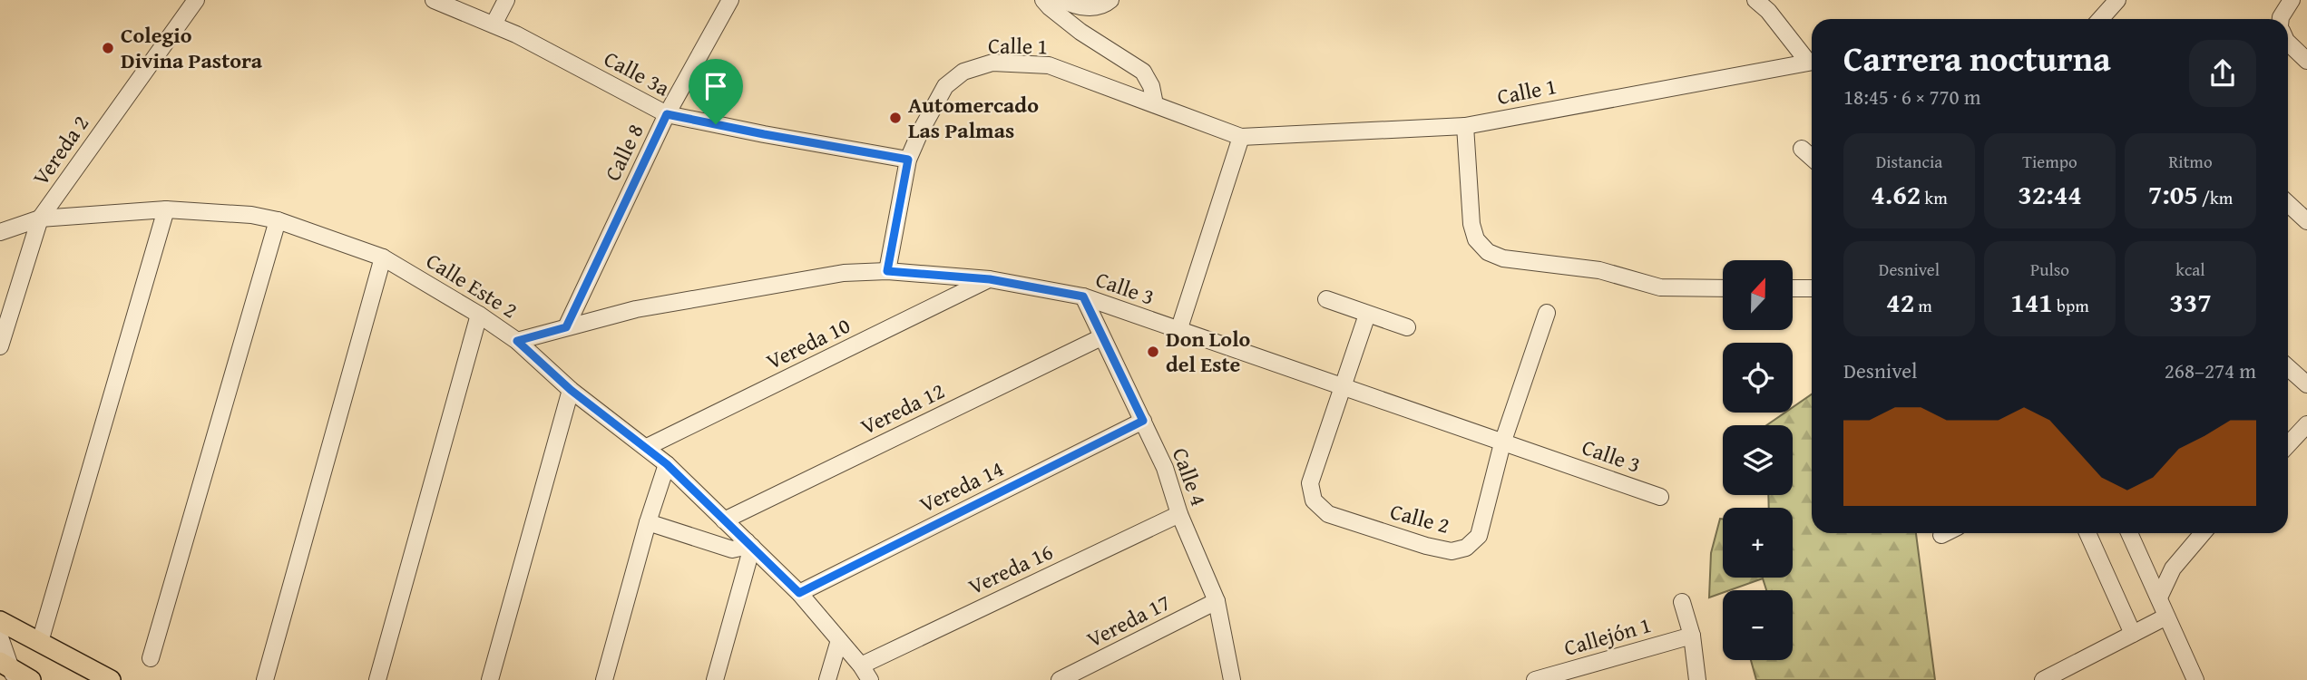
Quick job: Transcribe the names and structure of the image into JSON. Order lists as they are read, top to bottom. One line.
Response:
{"streets":{"street":["Calle 1","Calle 3a","Vereda 2","Calle 8","Calle Este 2","Calle 3","Vereda 10","Vereda 12","Calle 4","Vereda 14","Calle 2","Vereda 16","Vereda 17","Callejón 1"]},"crossings":[["Calle 1","Calle 3a"],["Calle 1","Calle 3"],["Calle 3a","Calle 8"],["Vereda 2","Calle Este 2"],["Calle 8","Calle 3"],["Calle Este 2","Calle 3"],["Calle Este 2","Vereda 10"],["Calle Este 2","Vereda 12"],["Calle Este 2","Vereda 14"],["Calle Este 2","Vereda 16"],["Calle 3","Vereda 10"],["Calle 3","Calle 4"],["Calle 3","Calle 2"],["Vereda 12","Calle 4"],["Calle 4","Vereda 14"],["Calle 4","Vereda 16"],["Calle 4","Vereda 17"]],"places":["Colegio Divina Pastora","Automercado Las Palmas","Don Lolo del Este"],"north":"top","page":{"heading":["Carrera nocturna","18:45 · 6 × 770 m"],"stats":[["Distancia","4.62 km"],["Tiempo","32:44"],["Ritmo","7:05 /km"],["Desnivel","42 m"],["Pulso","141 bpm"],["kcal","337"]],"map_buttons":["+","−"],"chart":["Desnivel","268–274 m"]}}
